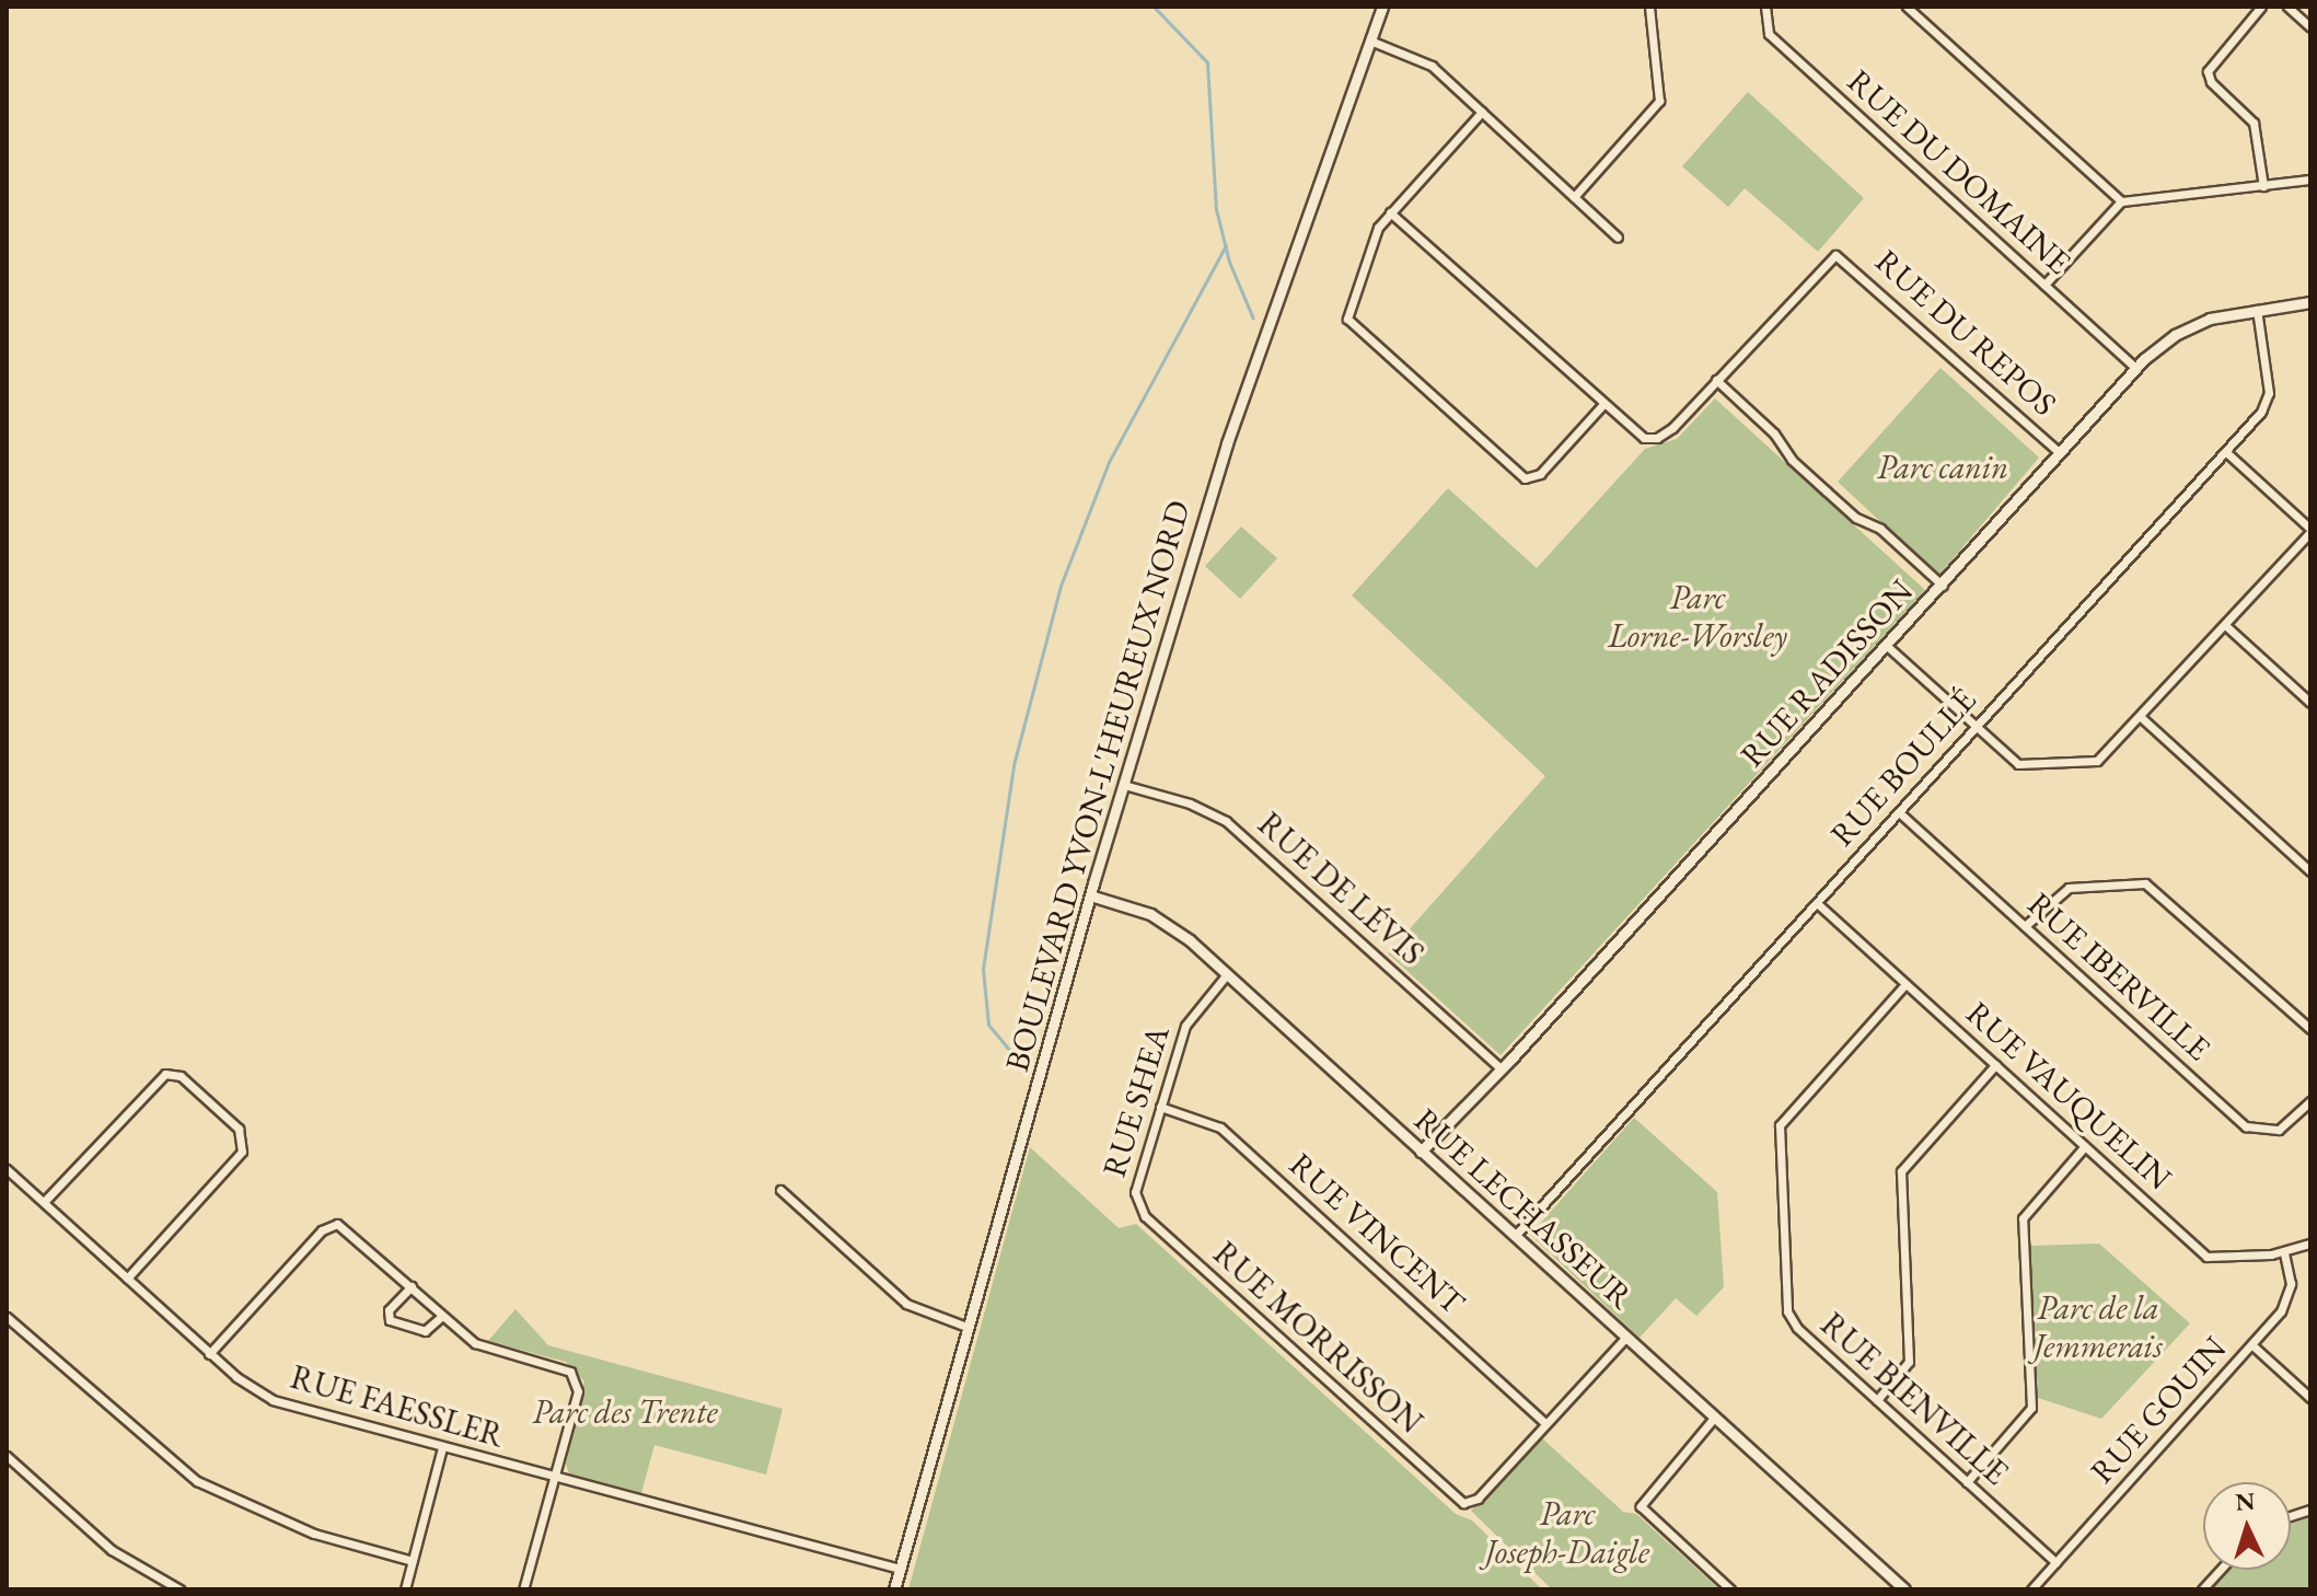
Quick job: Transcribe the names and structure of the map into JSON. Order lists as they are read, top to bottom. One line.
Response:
{"streets":{"street":["RUE DU DOMAINE","RUE DU REPOS","RUE RADISSON","RUE BOULLÉ","BOULEVARD YVON-L'HEUREUX NORD","RUE DE LÉVIS","RUE IBERVILLE","RUE VAUQUELIN","RUE SHEA","RUE LECHASSEUR","RUE VINCENT","RUE MORRISSON","RUE BIENVILLE","RUE FAESSLER","RUE GOUIN"]},"crossings":[["RUE DU DOMAINE","RUE RADISSON"],["RUE DU REPOS","RUE RADISSON"],["RUE RADISSON","RUE BOULLÉ"],["RUE RADISSON","RUE DE LÉVIS"],["RUE RADISSON","RUE LECHASSEUR"],["RUE BOULLÉ","RUE IBERVILLE"],["RUE BOULLÉ","RUE VAUQUELIN"],["RUE BOULLÉ","RUE LECHASSEUR"],["BOULEVARD YVON-L'HEUREUX NORD","RUE DE LÉVIS"],["BOULEVARD YVON-L'HEUREUX NORD","RUE LECHASSEUR"],["BOULEVARD YVON-L'HEUREUX NORD","RUE FAESSLER"],["RUE VAUQUELIN","RUE BIENVILLE"],["RUE VAUQUELIN","RUE GOUIN"],["RUE SHEA","RUE LECHASSEUR"],["RUE SHEA","RUE VINCENT"],["RUE SHEA","RUE MORRISSON"],["RUE VINCENT","RUE MORRISSON"],["RUE BIENVILLE","RUE GOUIN"]],"parks":["Parc canin","Parc Lorne-Worsley","Parc de la Jemmerais","Parc des Trente","Parc Joseph-Daigle"],"north":"top"}
